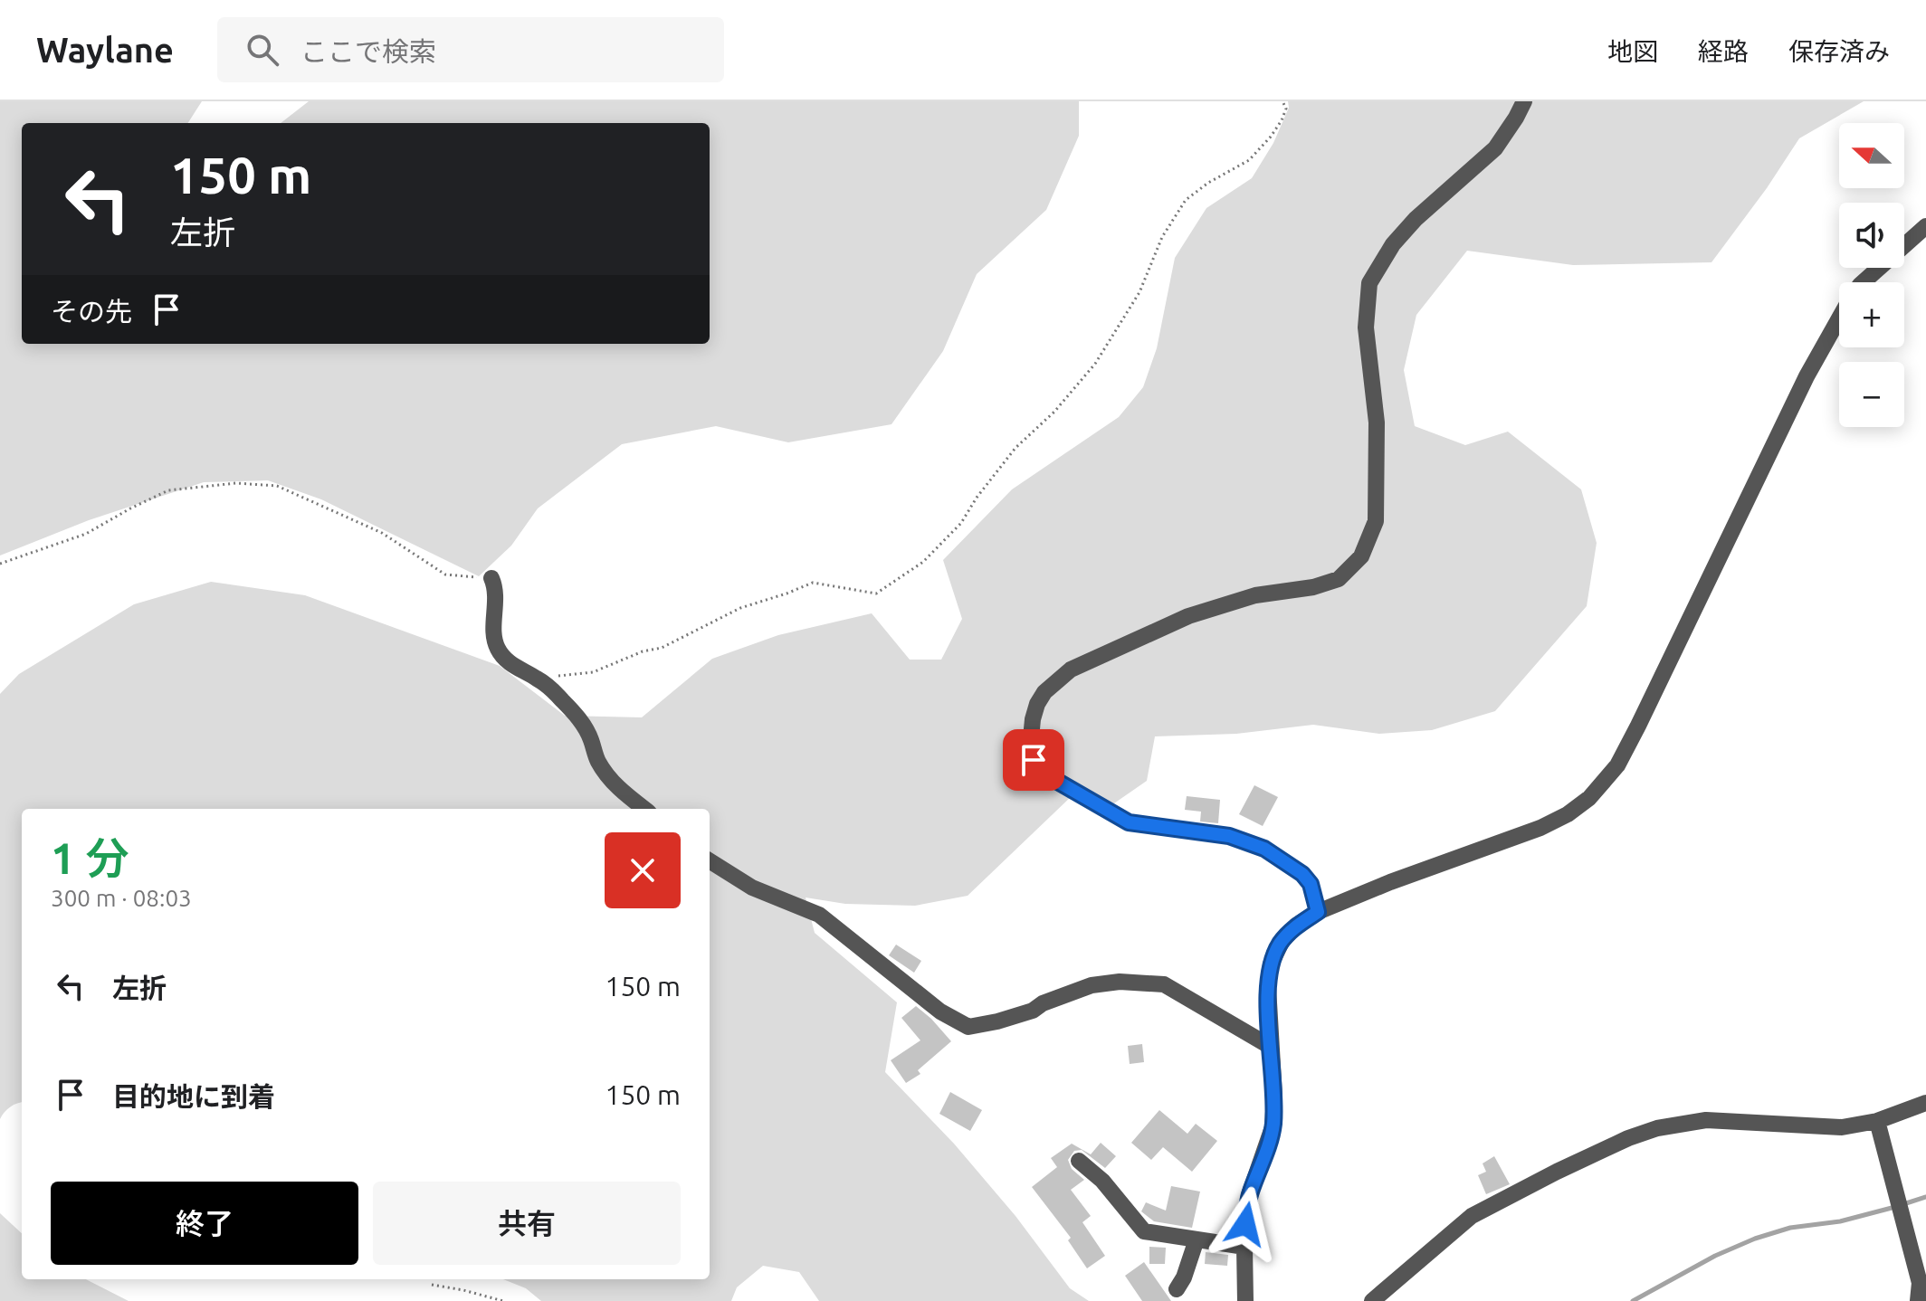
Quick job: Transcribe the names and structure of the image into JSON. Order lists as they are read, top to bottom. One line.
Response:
{"north":"left","page":{"header":"Waylane","search":"ここで検索","nav":["地図","経路","保存済み"],"map_buttons":["+","−"],"turn":["150 m","左折"],"then":"その先","heading":["1 分","300 m · 08:03"],"list":[{"name":"左折","value":"150 m"},{"name":"目的地に到着","value":"150 m"}],"buttons":["終了","共有"]}}
